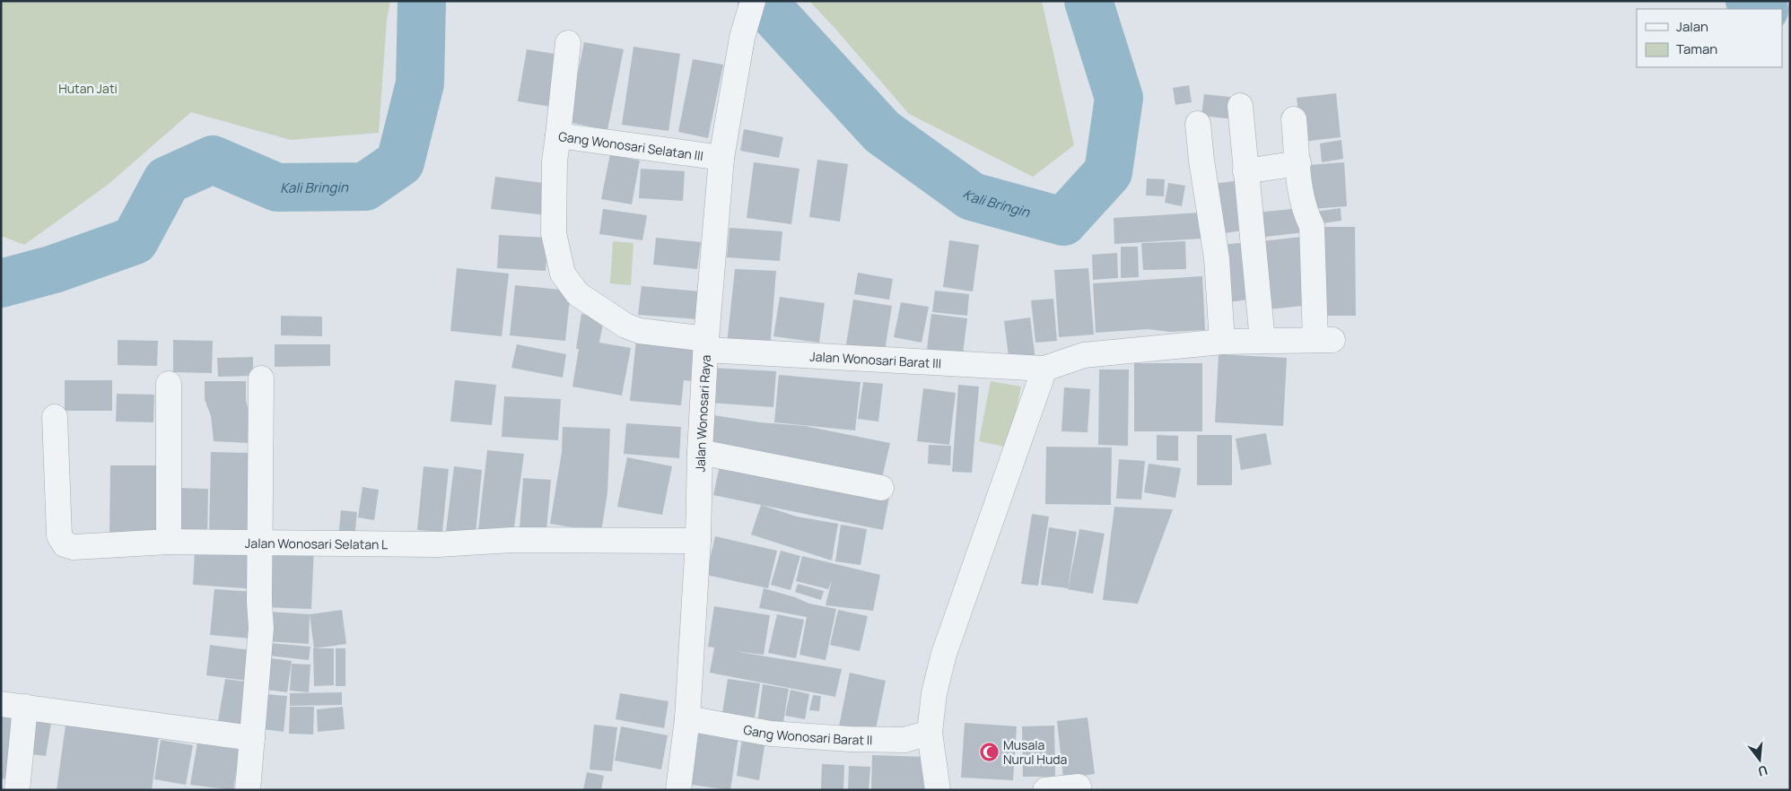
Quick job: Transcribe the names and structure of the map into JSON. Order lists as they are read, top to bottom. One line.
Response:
{"streets":{"street":["Gang Wonosari Selatan III","Jalan Wonosari Barat III","Jalan Wonosari Raya","Jalan Wonosari Selatan L","Gang Wonosari Barat II"]},"crossings":[["Gang Wonosari Selatan III","Jalan Wonosari Barat III"],["Gang Wonosari Selatan III","Jalan Wonosari Raya"],["Jalan Wonosari Barat III","Jalan Wonosari Raya"],["Jalan Wonosari Raya","Jalan Wonosari Selatan L"],["Jalan Wonosari Raya","Gang Wonosari Barat II"]],"water":["Kali Bringin"],"parks":["Hutan Jati"],"places":{"mosque":["Musala Nurul Huda"]},"legend":["Jalan","Taman"],"north":"bottom"}
